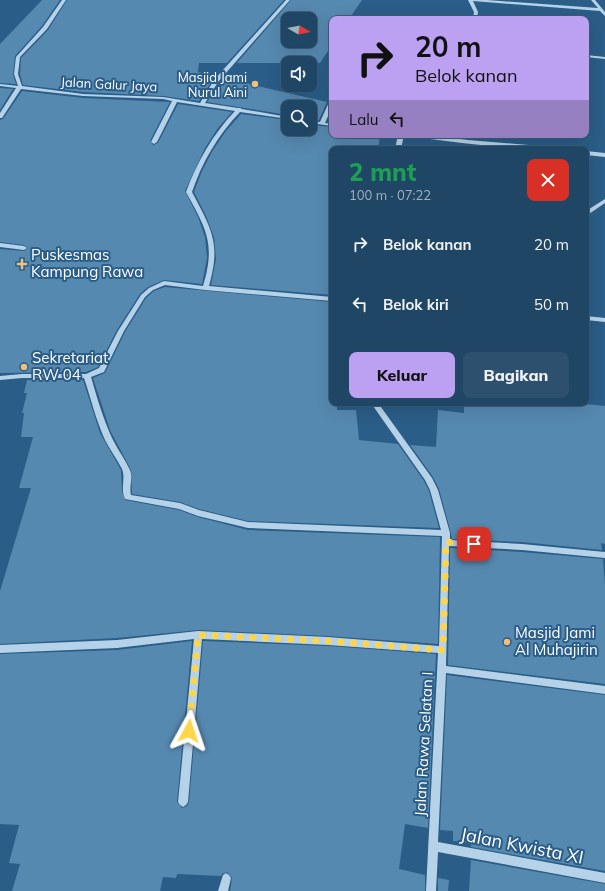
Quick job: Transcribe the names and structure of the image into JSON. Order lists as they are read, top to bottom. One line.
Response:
{"streets":{"street":["Jalan Galur Jaya","Jalan Rawa Selatan I","Jalan Kwista XI"]},"crossings":[["Jalan Rawa Selatan I","Jalan Kwista XI"]],"places":{"other":["Masjid Jami Nurul Aini","Sekretariat RW 04","Masjid Jami Al Muhajirin"],"health":["Puskesmas Kampung Rawa"]},"north":"right","page":{"turn":["20 m","Belok kanan"],"then":"Lalu","heading":["2 mnt","100 m · 07:22"],"list":[{"name":"Belok kanan","value":"20 m"},{"name":"Belok kiri","value":"50 m"}],"buttons":["Keluar","Bagikan"]}}
